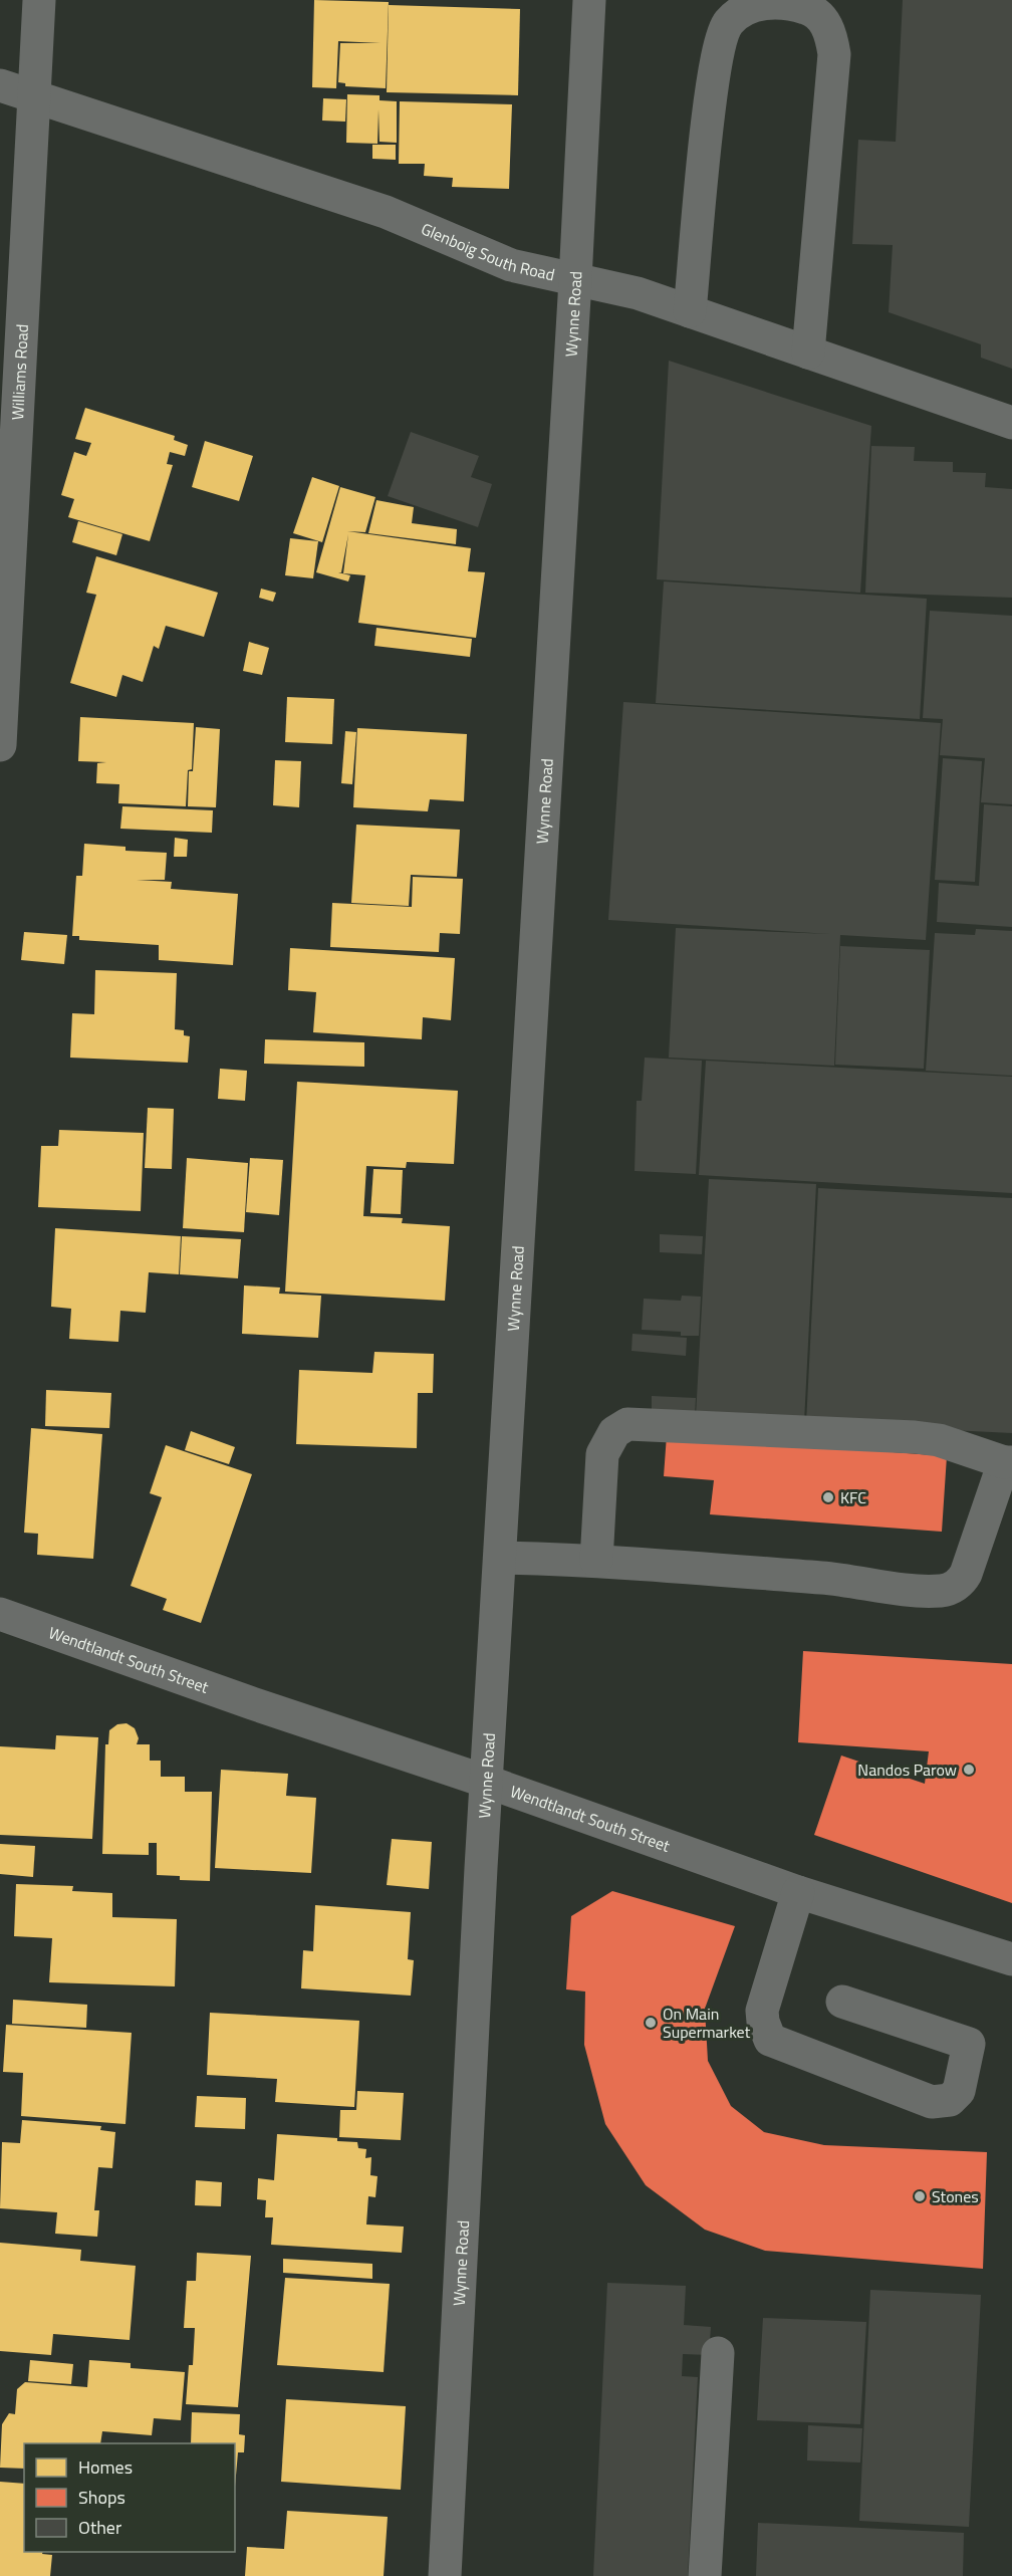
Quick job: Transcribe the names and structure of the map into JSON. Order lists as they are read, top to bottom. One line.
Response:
{"streets":{"street":["Glenboig South Road","Wynne Road","Williams Road","Wendtlandt South Street"]},"crossings":[["Glenboig South Road","Wynne Road"],["Glenboig South Road","Williams Road"],["Wynne Road","Wendtlandt South Street"]],"places":["KFC","Nandos Parow","On Main Supermarket","Stones"],"legend":["Homes","Shops","Other"]}
